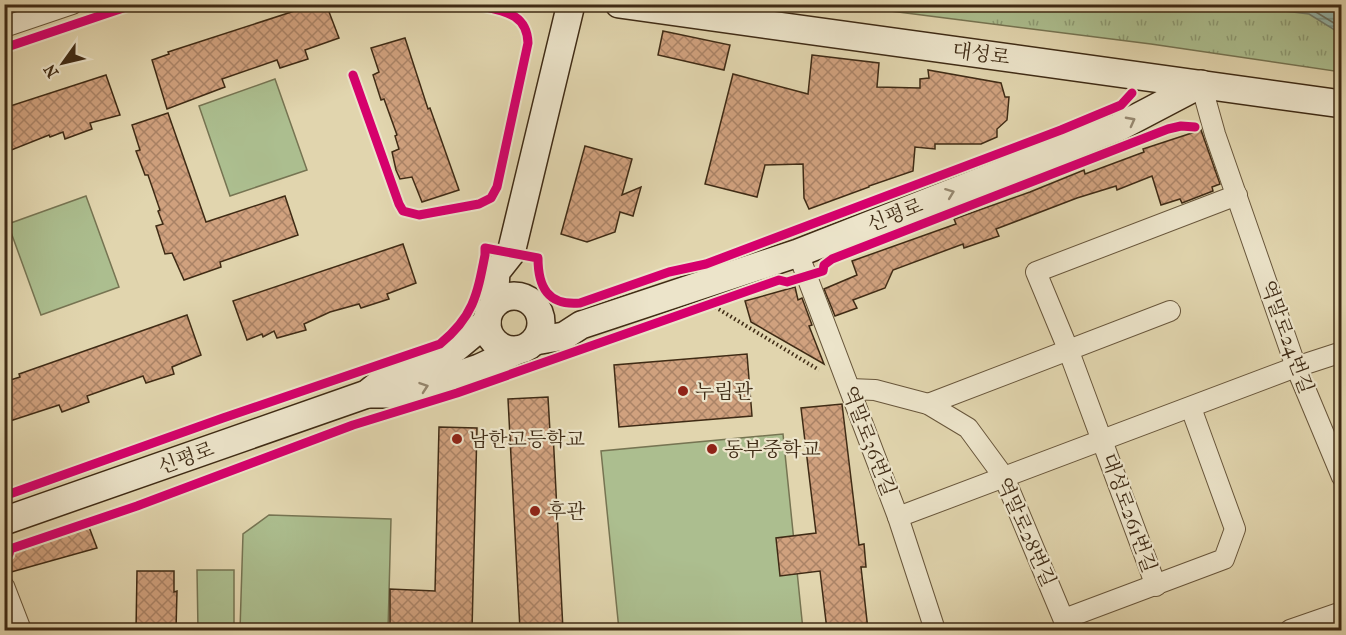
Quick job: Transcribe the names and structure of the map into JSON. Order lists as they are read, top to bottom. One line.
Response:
{"streets":{"street":["대성로","신평로","역말로24번길","역말로36번길","대성로261번길","역말로28번길"]},"crossings":[["대성로","신평로"],["대성로","역말로24번길"],["신평로","역말로24번길"],["신평로","역말로36번길"],["역말로24번길","대성로261번길"],["역말로36번길","대성로261번길"],["역말로36번길","역말로28번길"],["대성로261번길","역말로28번길"]],"places":["누림관","남한고등학교","동부중학교","후관"],"north":"bottom left"}
